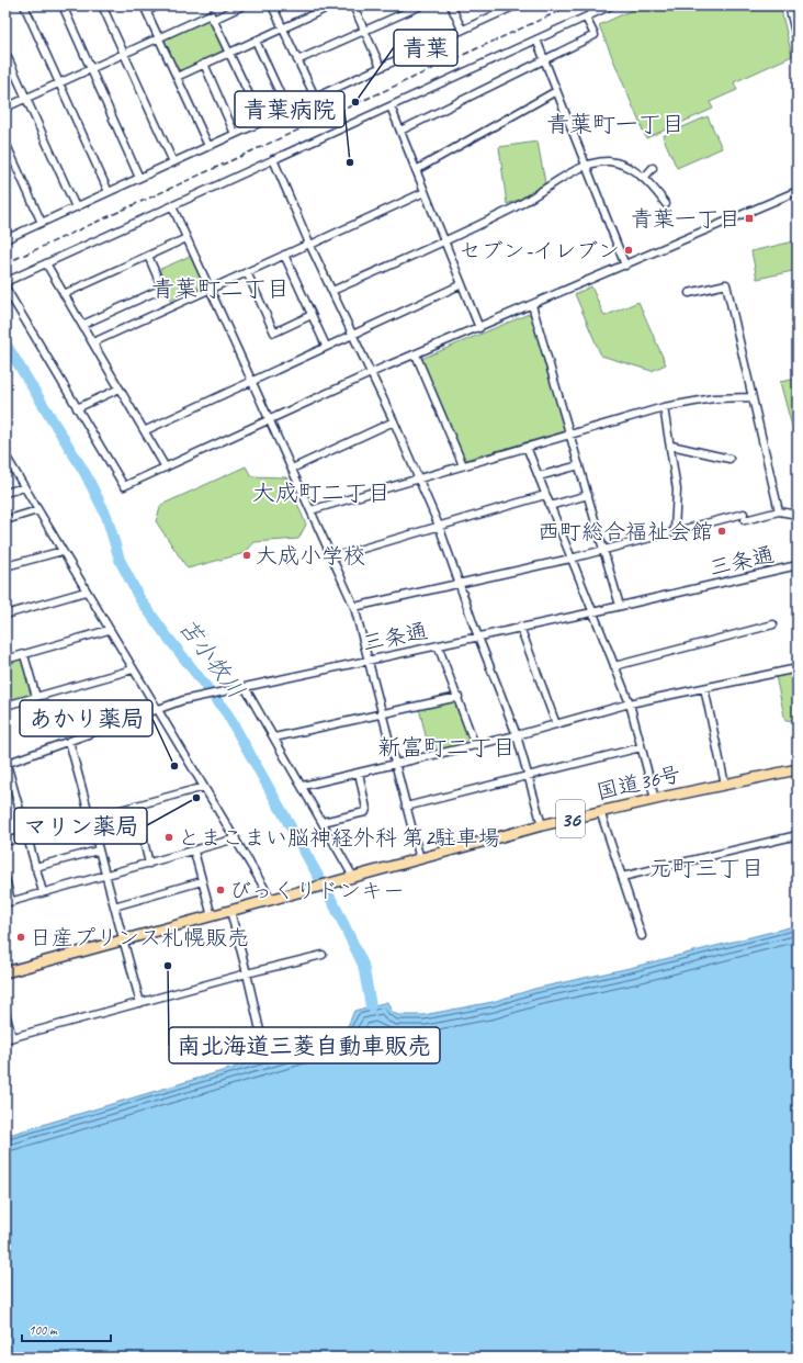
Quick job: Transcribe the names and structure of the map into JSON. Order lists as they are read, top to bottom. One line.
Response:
{"streets":{"highway":["国道36号","36"],"street":["三条通"]},"districts":["青葉町一丁目","青葉町二丁目","大成町二丁目","新富町二丁目","元町三丁目"],"water":["苫小牧川"],"places":{"other":["青葉","青葉病院","セブン-イレブン","西町総合福祉会館","大成小学校","あかり薬局","マリン薬局","とまこまい脳神経外科 第2駐車場","びっくりドンキー","日産プリンス札幌販売","南北海道三菱自動車販売"],"transit":["青葉一丁目"]},"scale_bar":"100 m"}
